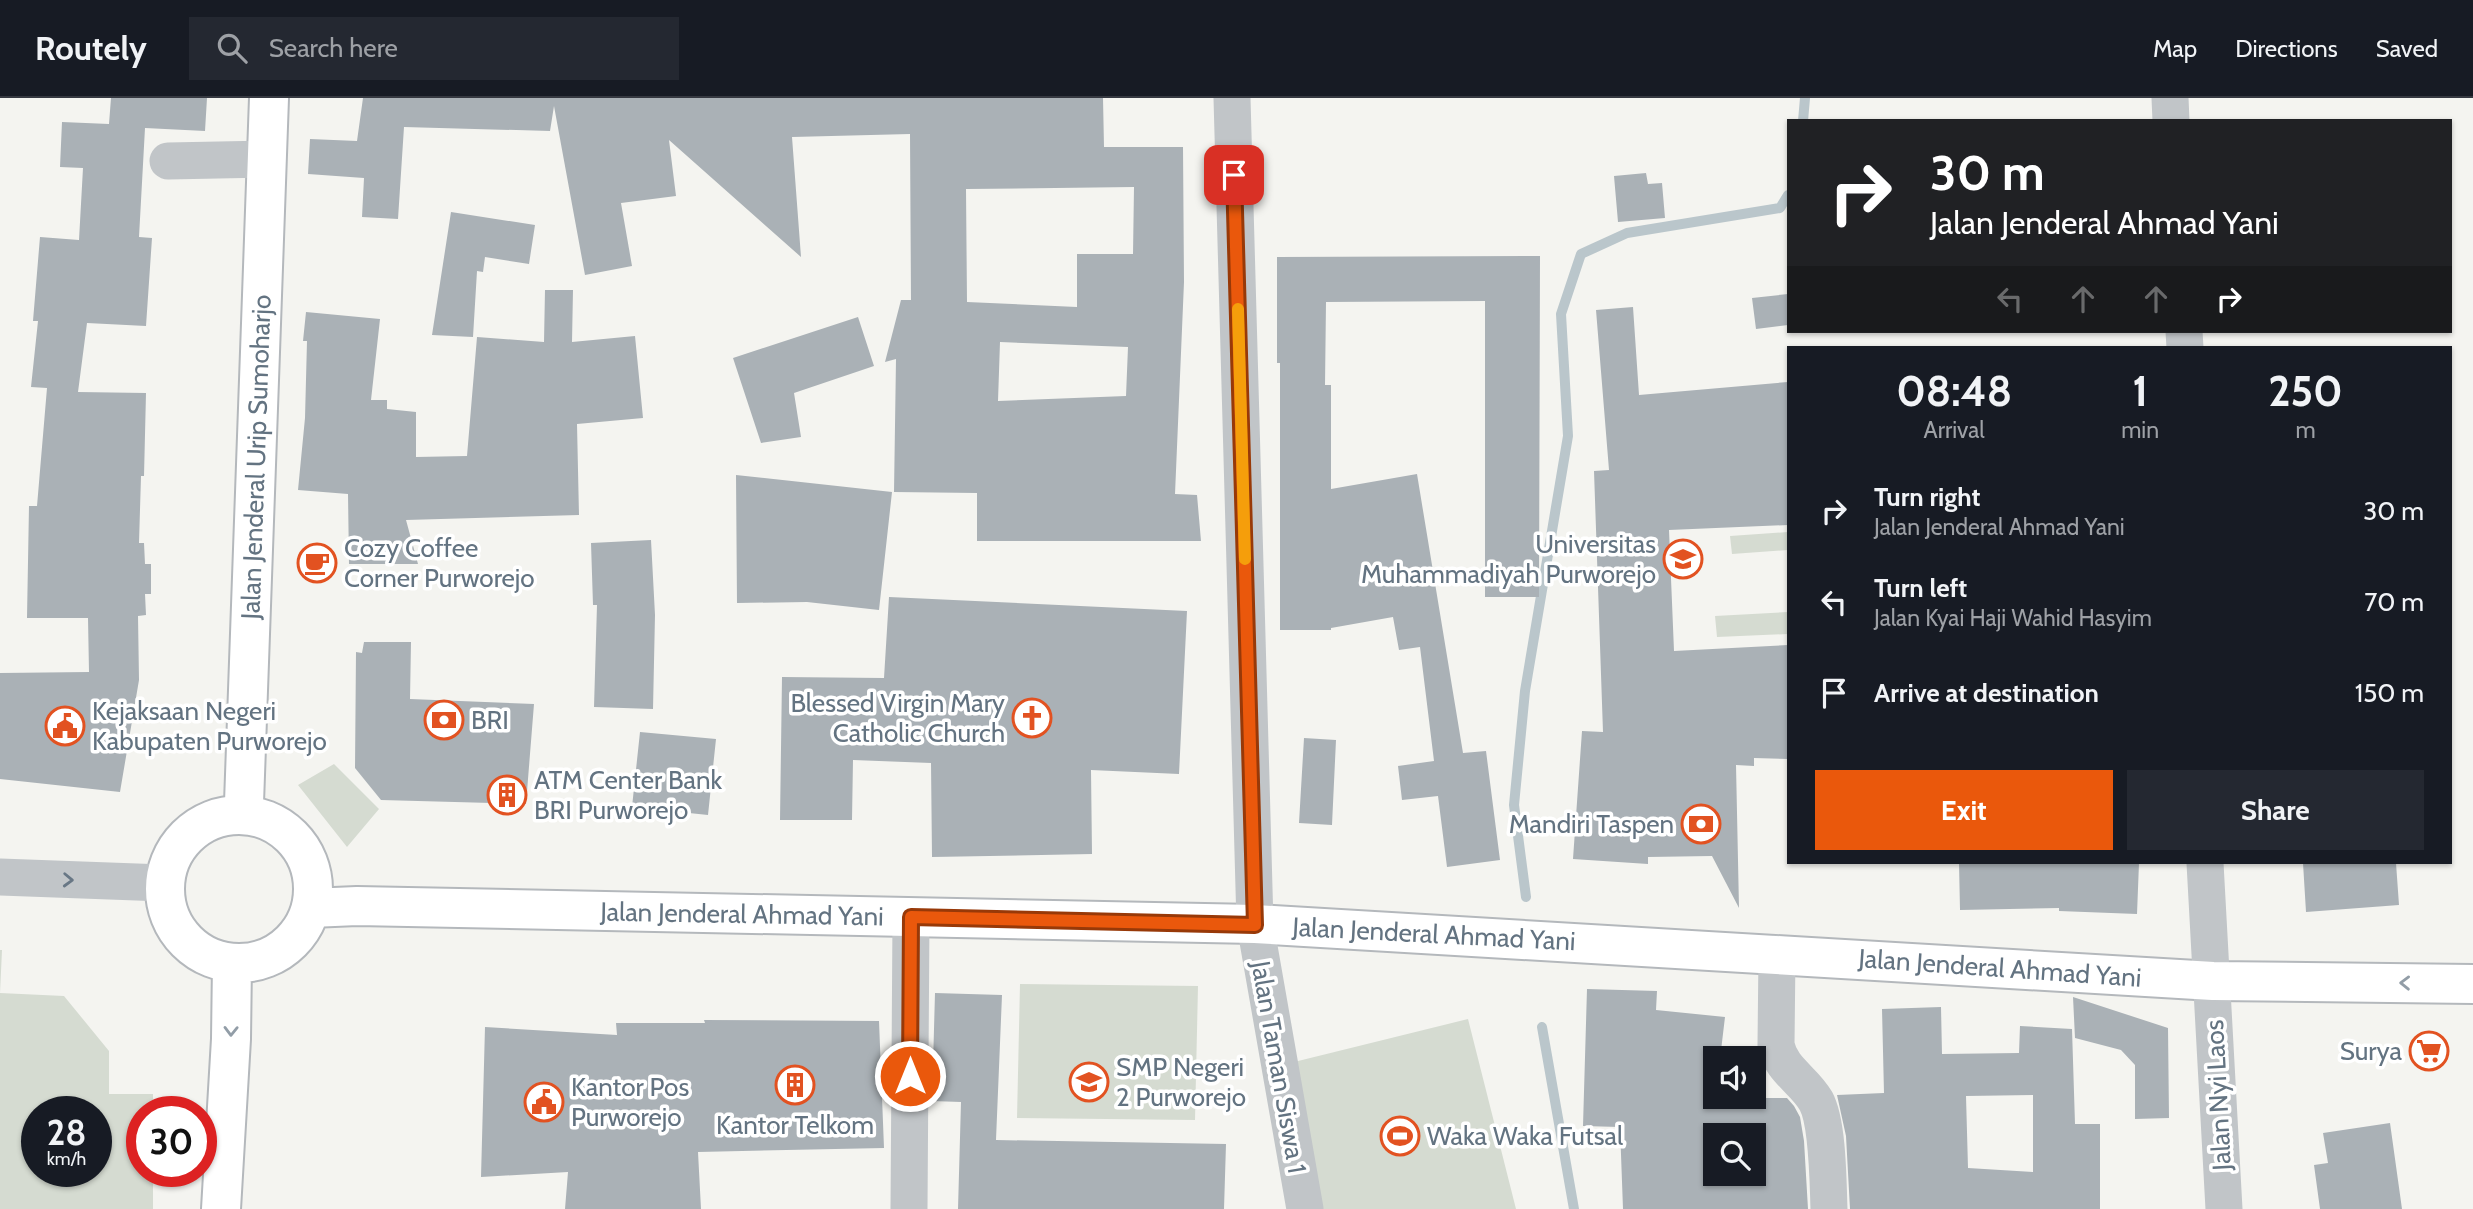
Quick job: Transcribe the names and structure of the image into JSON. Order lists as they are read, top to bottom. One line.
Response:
{"streets":{"main road":["Jalan Jenderal Urip Sumoharjo","Jalan Jenderal Ahmad Yani"],"street":["Jalan Taman Siswa 1","Jalan Nyi Laos"]},"crossings":[["Jalan Jenderal Urip Sumoharjo","Jalan Jenderal Ahmad Yani"],["Jalan Jenderal Ahmad Yani","Jalan Taman Siswa 1"],["Jalan Jenderal Ahmad Yani","Jalan Nyi Laos"]],"places":{"school or university":["Universitas Muhammadiyah Purworejo","SMP Negeri 2 Purworejo"],"cafe":["Cozy Coffee Corner Purworejo"],"church":["Blessed Virgin Mary Catholic Church"],"bank":["BRI","Mandiri Taspen"],"public building":["Kejaksaan Negeri Kabupaten Purworejo","Kantor Pos Purworejo"],"building":["ATM Center Bank BRI Purworejo","Kantor Telkom"],"supermarket":["Surya"],"sports":["Waka Waka Futsal"]},"page":{"header":"Routely","search":"Search here","nav":["Map","Directions","Saved"],"turn":["30 m","Jalan Jenderal Ahmad Yani"],"eta":["08:48","Arrival","1","min","250","m"],"list":[{"name":"Turn right","note":"Jalan Jenderal Ahmad Yani","value":"30 m"},{"name":"Turn left","note":"Jalan Kyai Haji Wahid Hasyim","value":"70 m"},{"name":"Arrive at destination","value":"150 m"}],"buttons":["Exit","Share"],"speed":"28 km/h","limit":"30"}}
